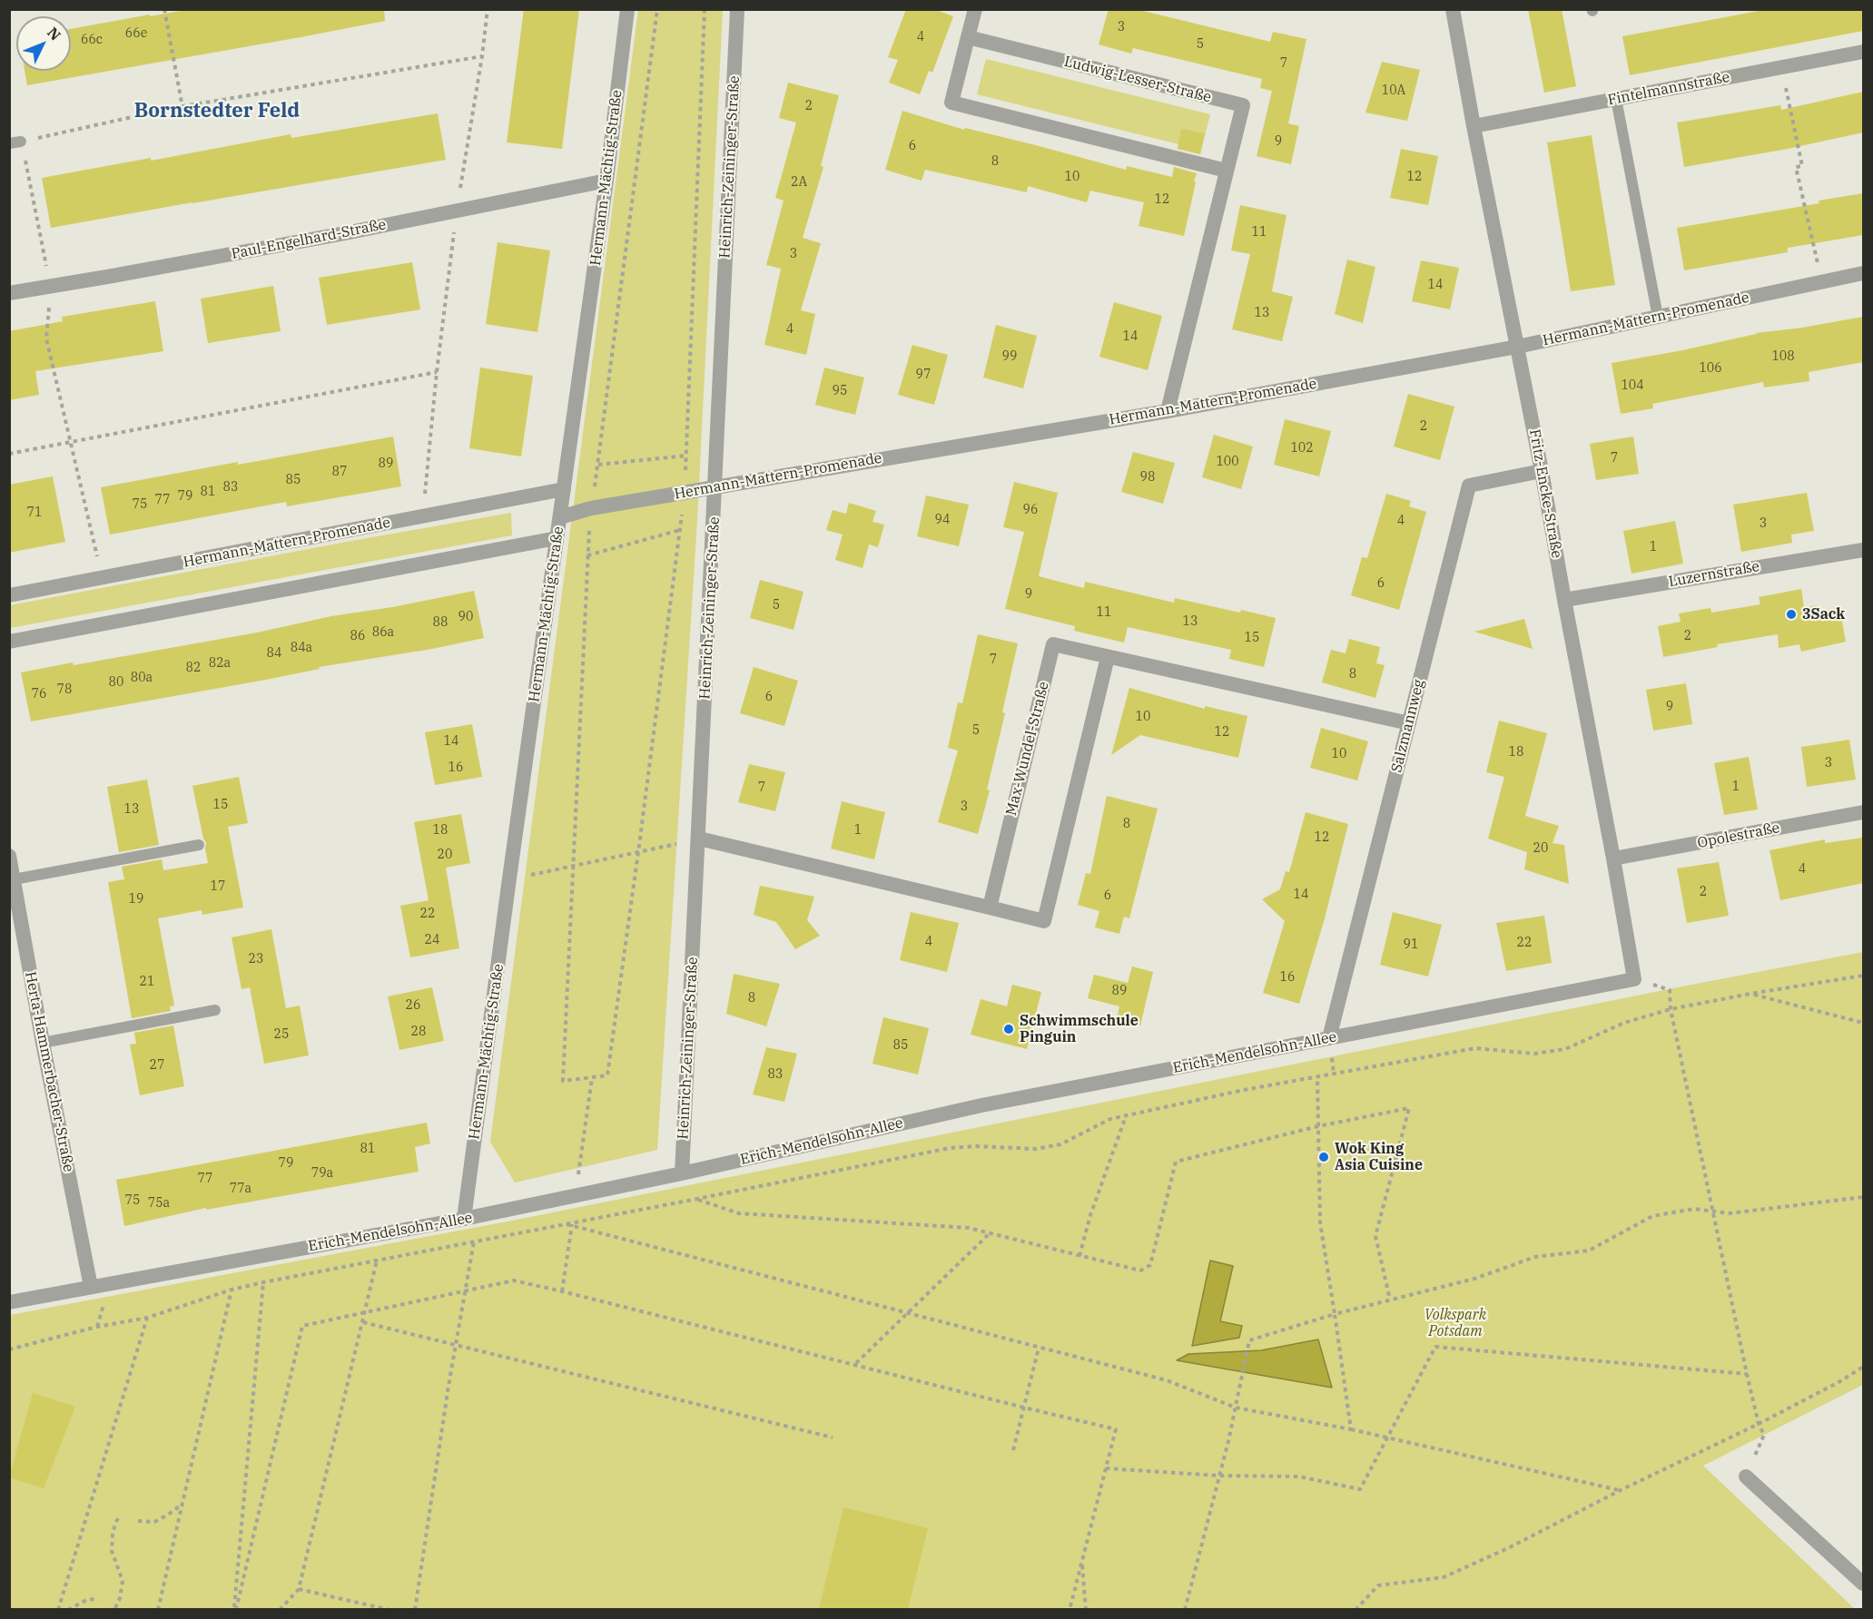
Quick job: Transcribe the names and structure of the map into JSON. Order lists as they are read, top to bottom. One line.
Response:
{"streets":{"street":["Ludwig-Lesser-Straße","Fintelmannstraße","Heinrich-Zeininger-Straße","Hermann-Mächtig-Straße","Paul-Engelhard-Straße","Hermann-Mattern-Promenade","Fritz-Encke-Straße","Luzernstraße","Salzmannweg","Max-Wundel-Straße","Opolestraße","Erich-Mendelsohn-Allee","Herta-Hammerbacher-Straße"]},"crossings":[["Ludwig-Lesser-Straße","Hermann-Mattern-Promenade"],["Fintelmannstraße","Fritz-Encke-Straße"],["Heinrich-Zeininger-Straße","Hermann-Mattern-Promenade"],["Heinrich-Zeininger-Straße","Erich-Mendelsohn-Allee"],["Hermann-Mächtig-Straße","Paul-Engelhard-Straße"],["Hermann-Mächtig-Straße","Hermann-Mattern-Promenade"],["Hermann-Mächtig-Straße","Erich-Mendelsohn-Allee"],["Hermann-Mattern-Promenade","Fritz-Encke-Straße"],["Fritz-Encke-Straße","Luzernstraße"],["Fritz-Encke-Straße","Salzmannweg"],["Fritz-Encke-Straße","Opolestraße"],["Fritz-Encke-Straße","Erich-Mendelsohn-Allee"],["Salzmannweg","Max-Wundel-Straße"],["Salzmannweg","Erich-Mendelsohn-Allee"],["Erich-Mendelsohn-Allee","Herta-Hammerbacher-Straße"]],"districts":["Bornstedter Feld"],"parks":["Volkspark Potsdam"],"places":["3Sack","Schwimmschule Pinguin","Wok King Asia Cuisine"],"house_numbers":["3","66e","4","66c","5","7","10A","2","9","6","8","10","12","2A","12","11","3","14","13","4","14","99","108","106","97","104","95","2","102","7","100","89","87","98","85","83","81","79","77","75","96","71","94","4","3","1","6","9","5","11","90","13","88","86a","86","2","15","84a","84","7","82a","82","8","80a","80","78","76","6","9","10","5","12","14","18","10","3","16","1","7","15","3","13","8","18","1","12","20","20","4","17","2","14","6","19","22","24","4","22","91","23","16","21","89","8","26","28","25","85","27","83","81","79","79a","77","77a","75","75a"],"north":"top right"}
